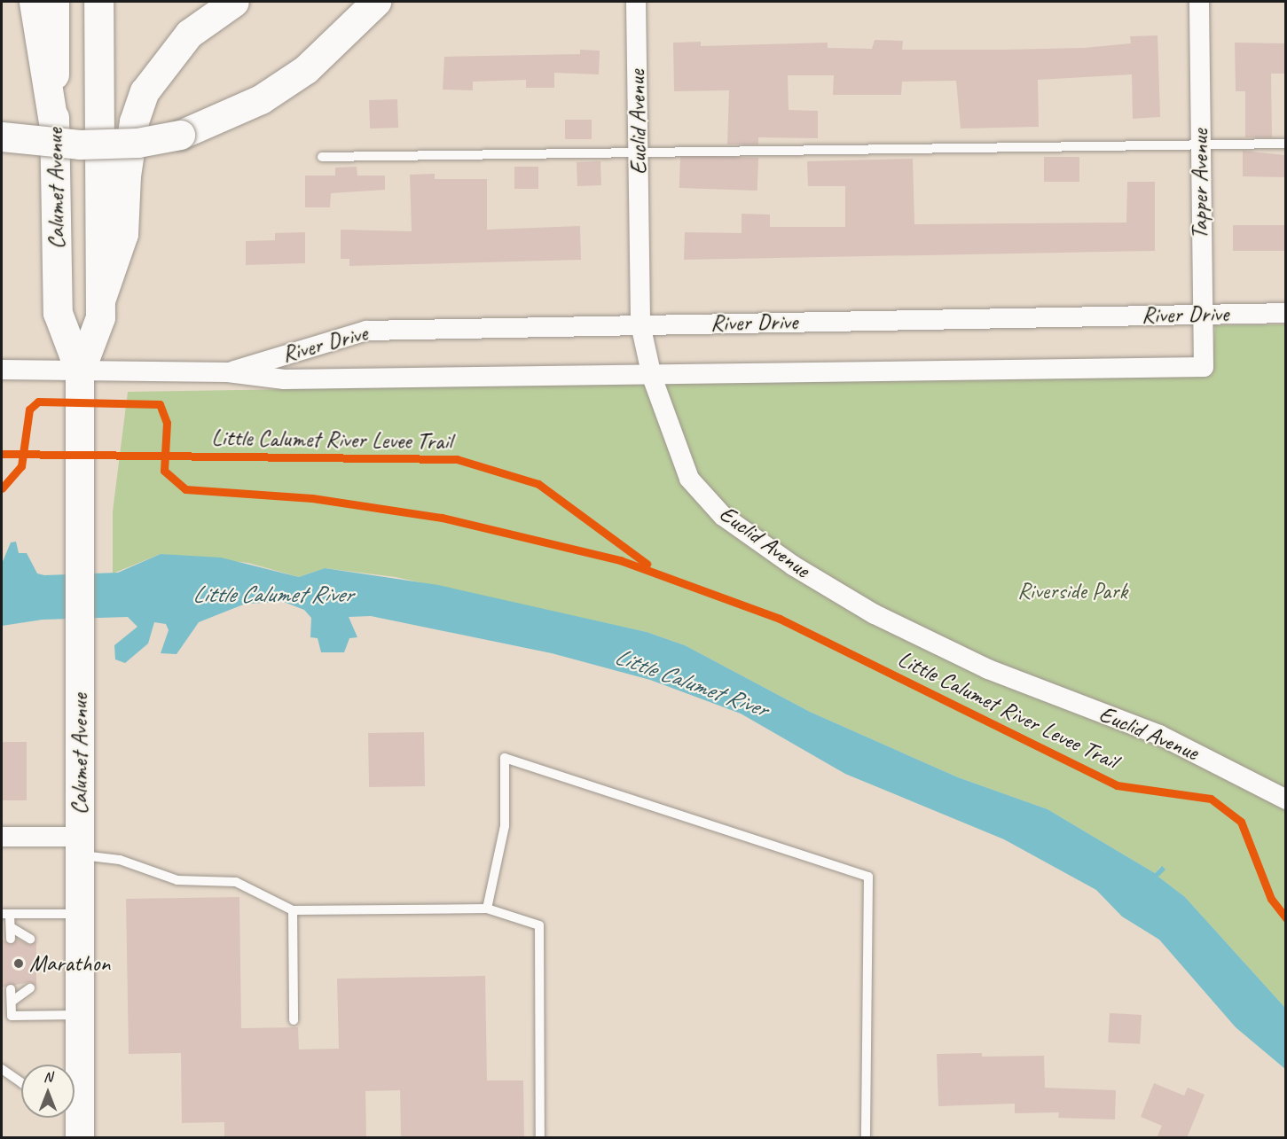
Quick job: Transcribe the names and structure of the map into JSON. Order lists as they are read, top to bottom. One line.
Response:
{"streets":{"main road":["Calumet Avenue"],"street":["Euclid Avenue","Tapper Avenue","River Drive"],"cycle path":["Little Calumet River Levee Trail"]},"crossings":[["Euclid Avenue","River Drive"],["Tapper Avenue","River Drive"],["Calumet Avenue","River Drive"]],"water":["Little Calumet River"],"parks":["Riverside Park"],"places":["Marathon"],"north":"top"}
